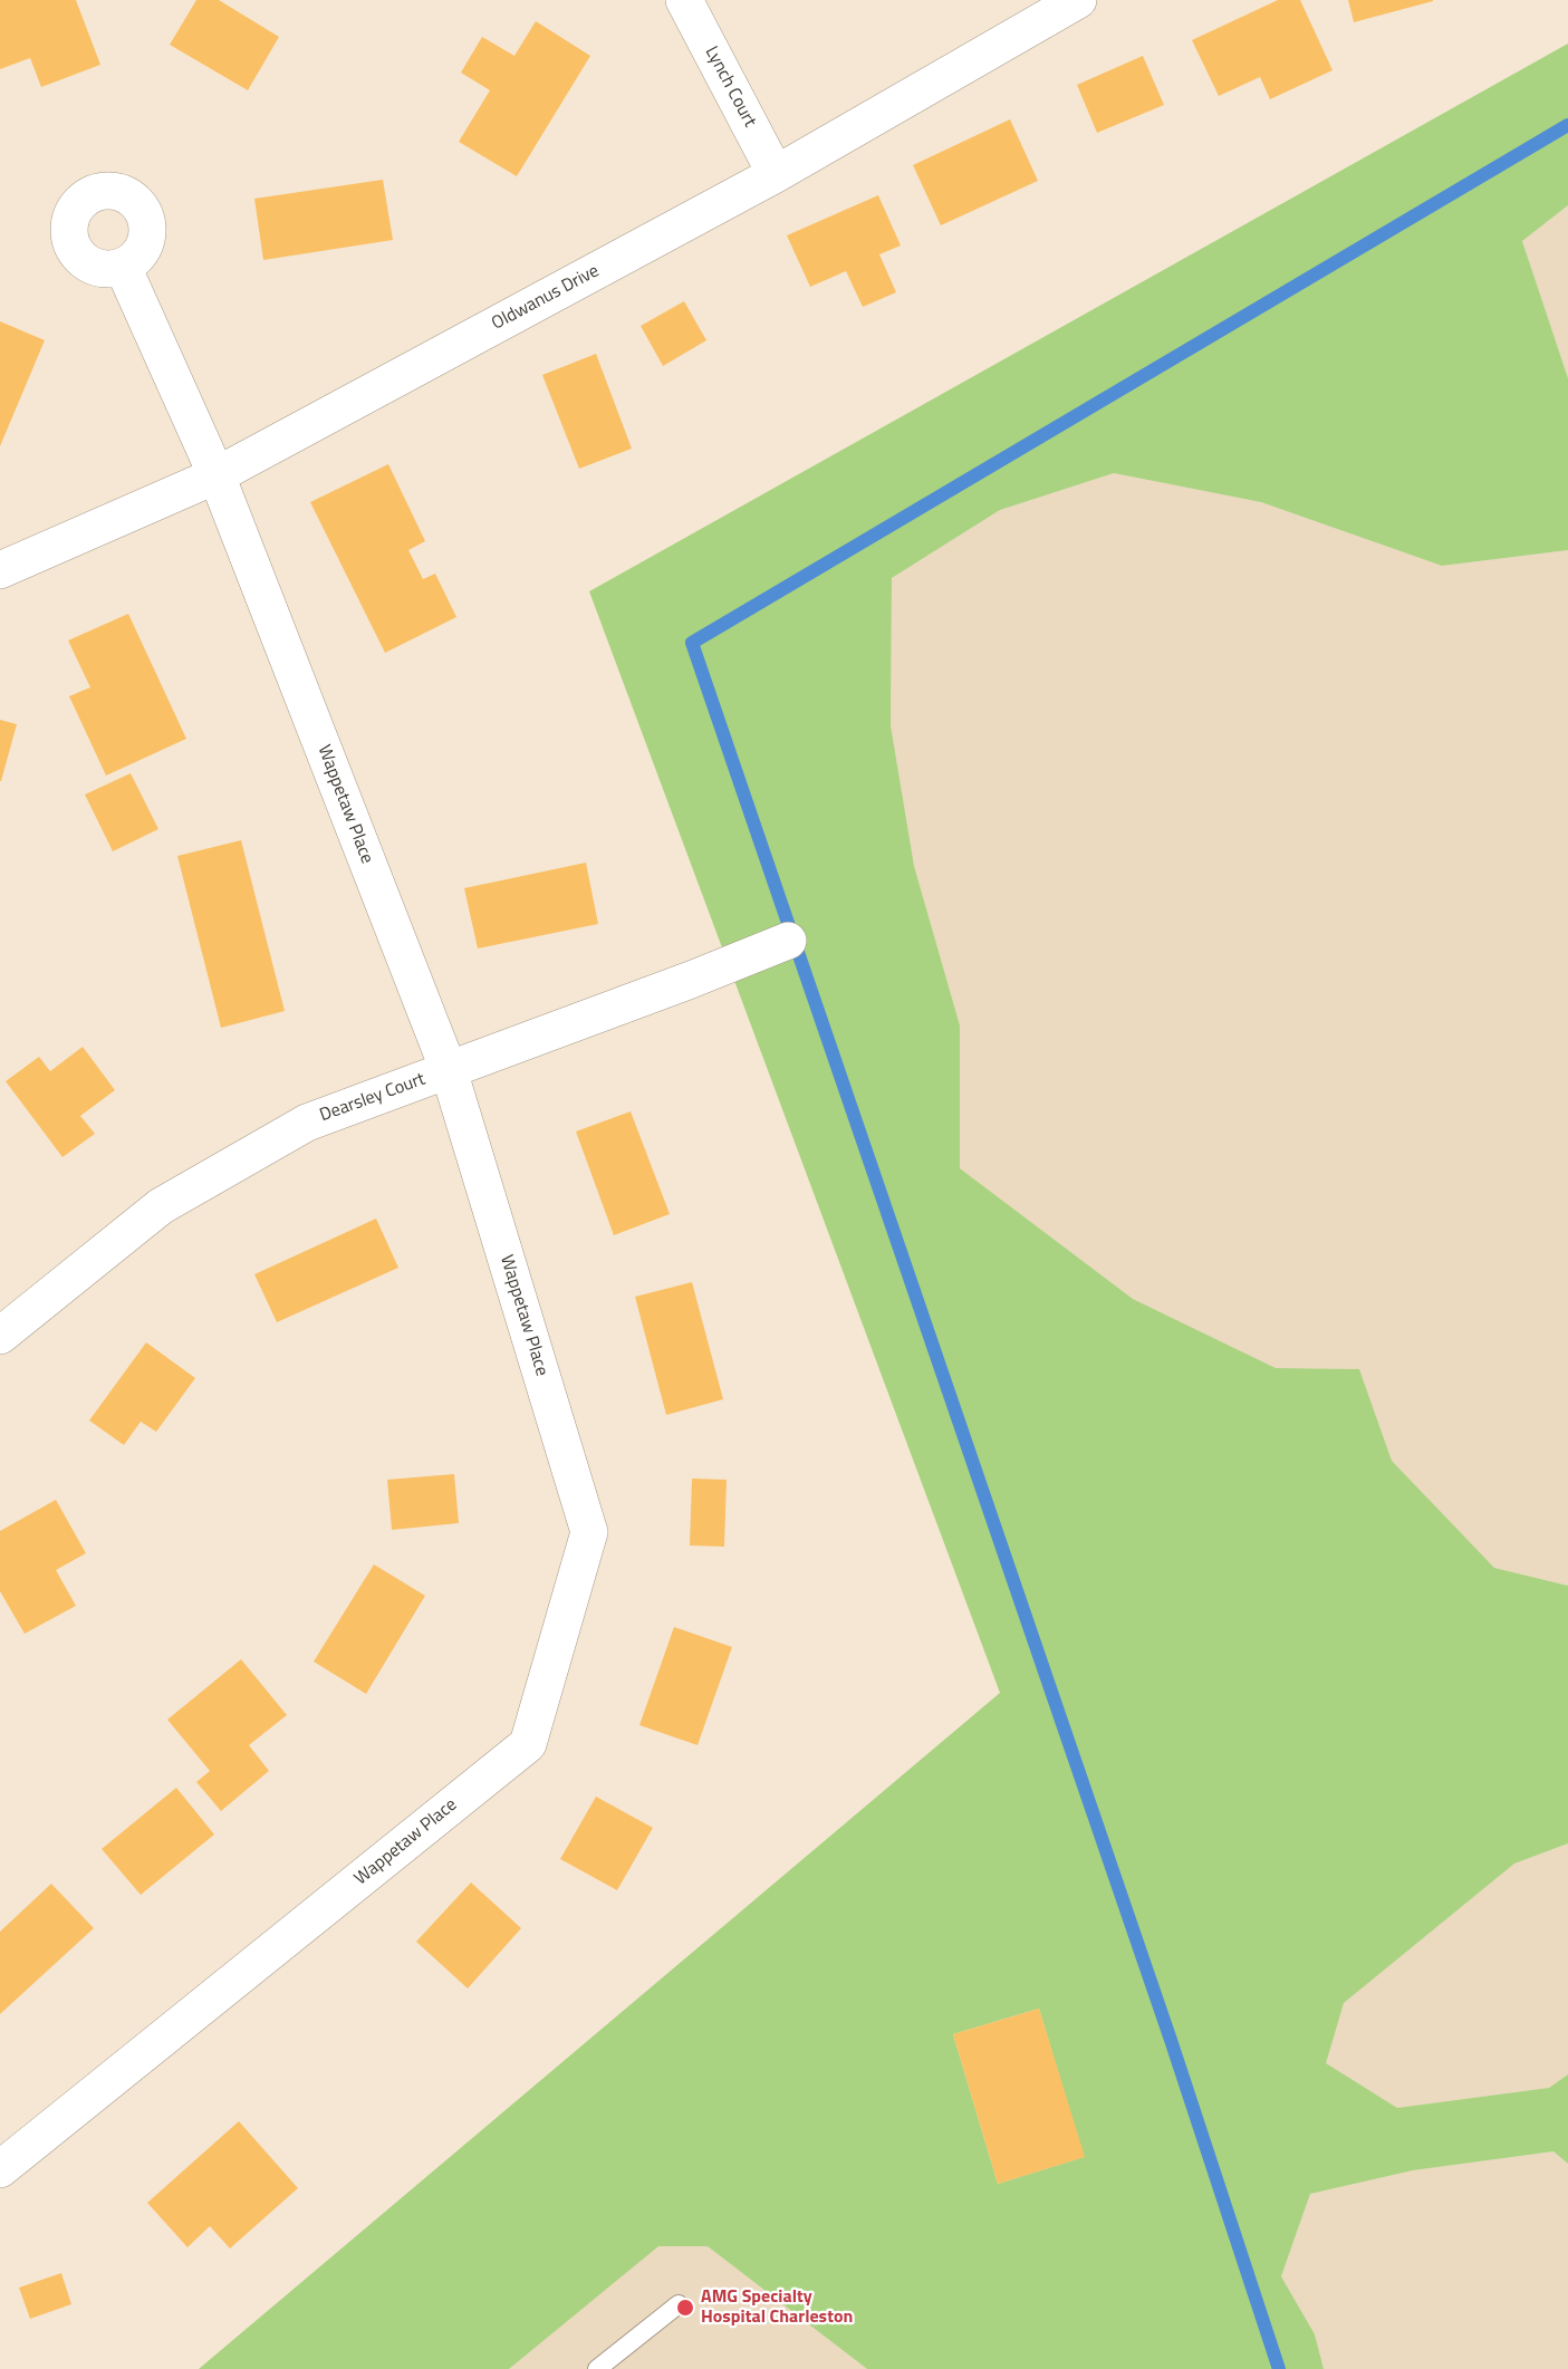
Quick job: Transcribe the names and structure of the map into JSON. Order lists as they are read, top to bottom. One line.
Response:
{"streets":{"street":["Lynch Court","Oldwanus Drive","Wappetaw Place","Dearsley Court"]},"crossings":[["Lynch Court","Oldwanus Drive"],["Oldwanus Drive","Wappetaw Place"],["Wappetaw Place","Dearsley Court"]],"places":["AMG Specialty Hospital Charleston"]}
